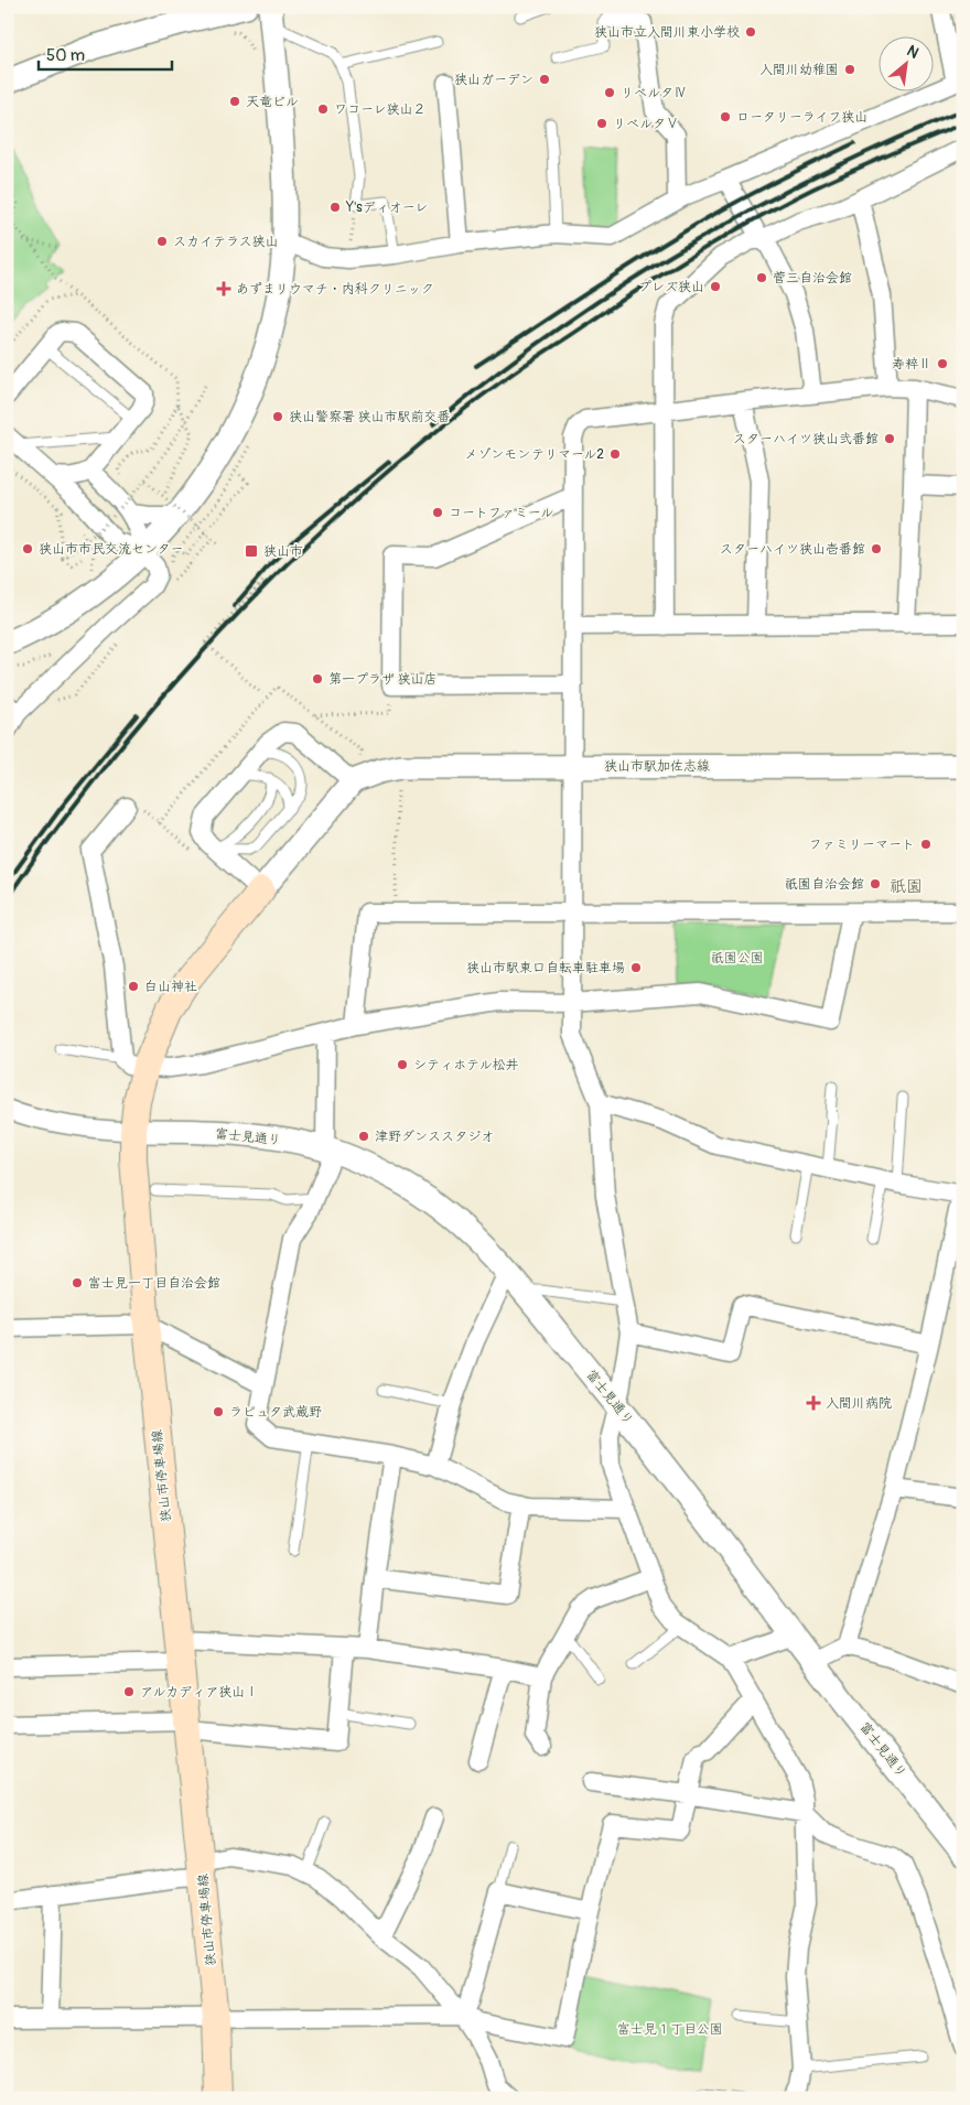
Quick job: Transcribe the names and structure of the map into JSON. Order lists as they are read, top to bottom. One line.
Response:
{"streets":{"main road":["狭山市停車場線"],"street":["狭山市駅加佐志線","富士見通り"]},"crossings":[["富士見通り","狭山市停車場線"]],"districts":["祇園"],"parks":["祇園公園","富士見１丁目公園"],"places":{"other":["狭山市立入間川東小学校","入間川幼稚園","狭山ガーデン","リベルタⅣ","天竜ビル","ワコーレ狭山２","ロータリーライフ狭山","リベルタⅤ","Y'sディオーレ","スカイテラス狭山","菅三自治会館","プレズ狭山","寿粹Ⅱ","狭山警察署 狭山市駅前交番","スターハイツ狭山弐番館","メゾンモンテリマール2","コートファミール","狭山市市民交流センター","スターハイツ狭山壱番館","第一プラザ 狭山店","ファミリーマート","祇園自治会館","狭山市駅東口自転車駐車場","白山神社","シティホテル松井","津野ダンススタジオ","富士見一丁目自治会館","ラピュタ武蔵野","アルカディア狭山Ⅰ"],"health":["あずまリウマチ・内科クリニック","入間川病院"],"transit":["狭山市"]},"scale_bar":"50 m","north":"top right"}
